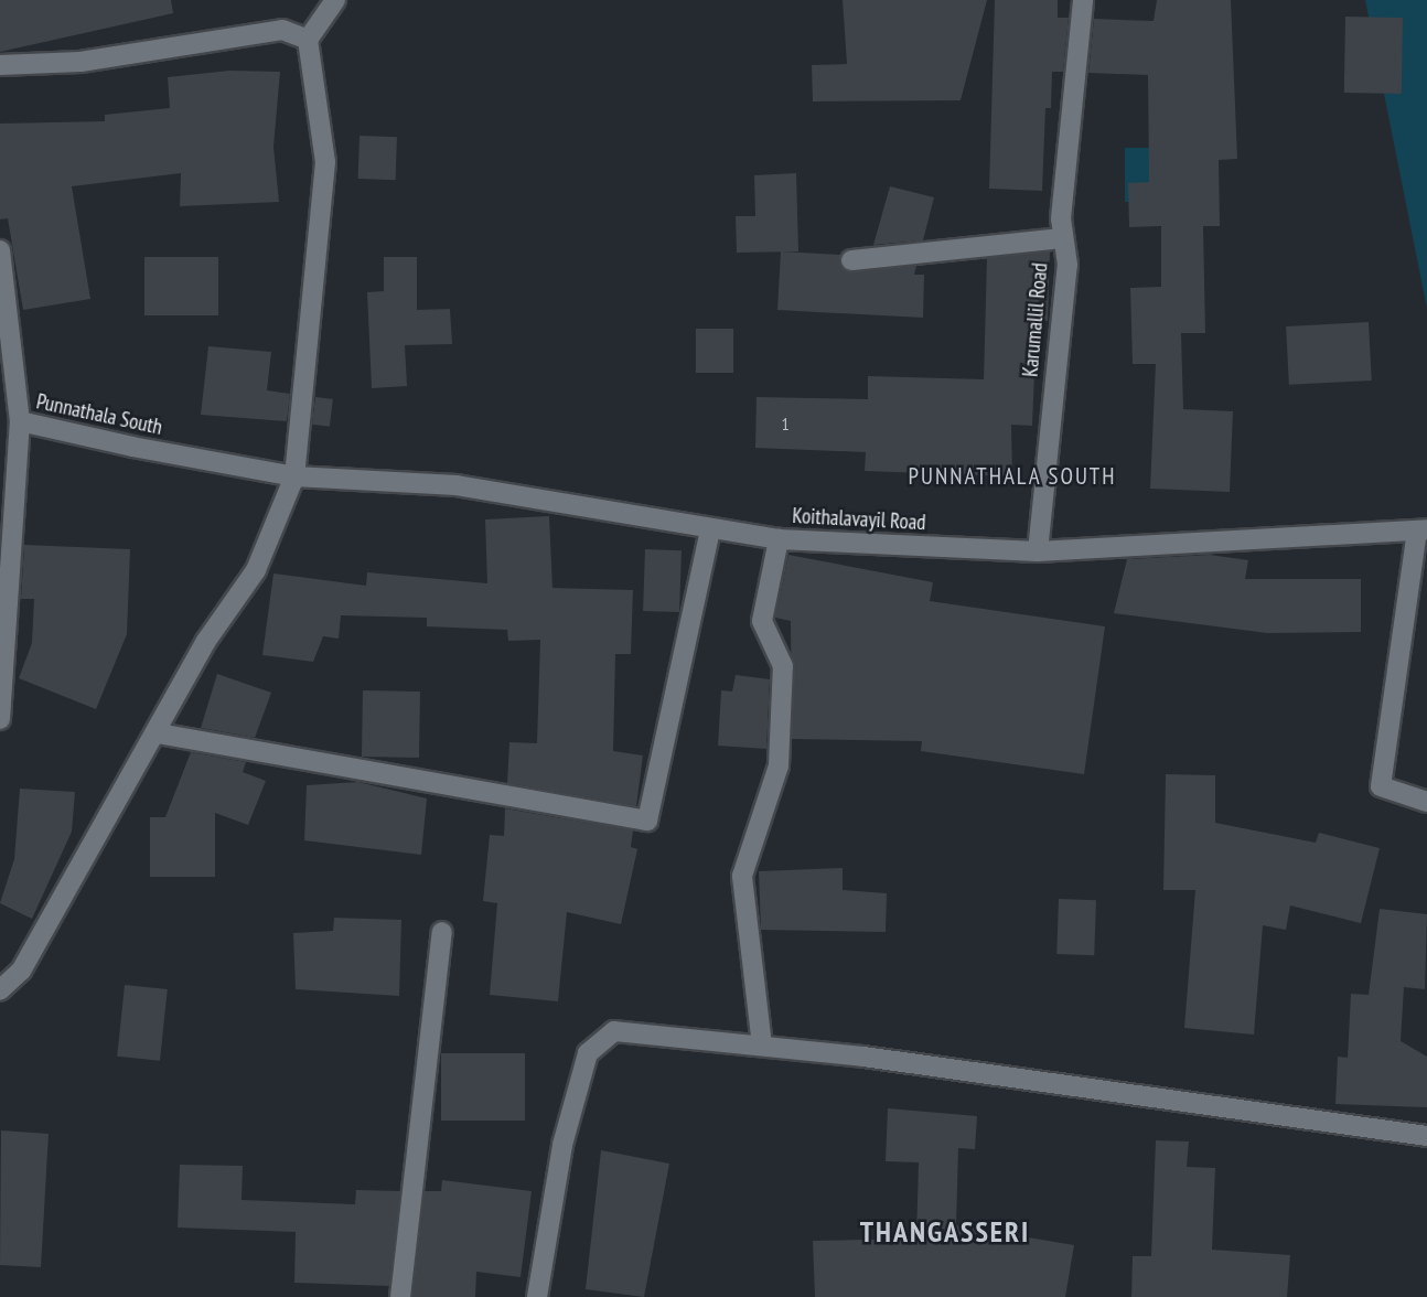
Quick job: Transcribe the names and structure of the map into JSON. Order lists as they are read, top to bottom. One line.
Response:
{"streets":{"street":["Karumallil Road","Punnathala South","Koithalavayil Road"]},"crossings":[["Karumallil Road","Koithalavayil Road"],["Punnathala South","Koithalavayil Road"]],"districts":["PUNNATHALA SOUTH","THANGASSERI"],"house_numbers":["1"]}
